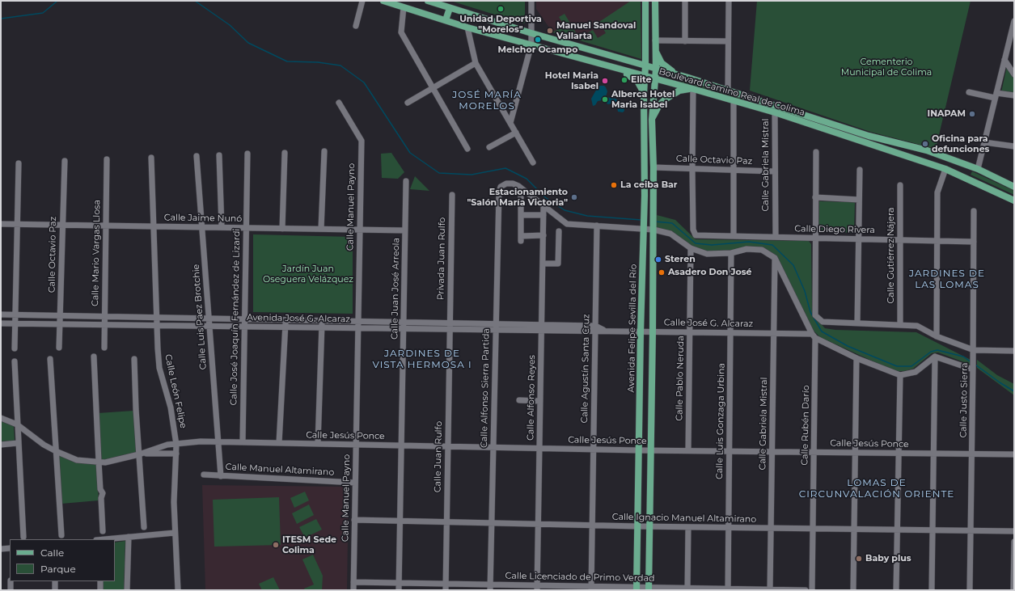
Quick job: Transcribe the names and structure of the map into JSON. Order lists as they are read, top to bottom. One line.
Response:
{"streets":{"main road":["Boulevard Camino Real de Colima","Avenida Felipe Sevilla del Río"],"street":["Calle Octavio Paz","Calle Gabriela Mistral","Calle Manuel Payno","Calle Jaime Nunó","Calle Diego Rivera","Calle Mario Vargas Llosa","Calle Gutiérrez Nájera","Privada Juan Rulfo","Calle Juan José Arreola","Calle Luis Paez Brotchie","Calle José Joaquín Fernández de Lizardi","Avenida José G. Alcaraz","Calle José G. Alcaraz","Calle Agustín Santa Cruz","Calle Pablo Neruda","Calle Alfonso Sierra Partida","Calle León Felipe","Calle Alfonso Reyes","Calle Justo Sierra","Calle Luis Gonzaga Urbina","Calle Rubén Darío","Calle Jesús Ponce","Calle Juan Rulfo","Calle Manuel Altamirano","Calle Ignacio Manuel Altamirano","Calle Licenciado de Primo Verdad"]},"crossings":[["Boulevard Camino Real de Colima","Calle Gabriela Mistral"],["Boulevard Camino Real de Colima","Avenida Felipe Sevilla del Río"],["Calle Octavio Paz","Calle Gabriela Mistral"],["Calle Octavio Paz","Calle Jaime Nunó"],["Calle Octavio Paz","Calle Diego Rivera"],["Calle Octavio Paz","Avenida José G. Alcaraz"],["Calle Gabriela Mistral","Calle Diego Rivera"],["Calle Gabriela Mistral","Calle José G. Alcaraz"],["Calle Gabriela Mistral","Calle Jesús Ponce"],["Calle Gabriela Mistral","Calle Ignacio Manuel Altamirano"],["Calle Gabriela Mistral","Calle Licenciado de Primo Verdad"],["Calle Manuel Payno","Calle Jaime Nunó"],["Calle Manuel Payno","Avenida José G. Alcaraz"],["Calle Manuel Payno","Calle Jesús Ponce"],["Calle Manuel Payno","Calle Manuel Altamirano"],["Calle Manuel Payno","Calle Ignacio Manuel Altamirano"],["Calle Manuel Payno","Calle Licenciado de Primo Verdad"],["Calle Jaime Nunó","Calle Mario Vargas Llosa"],["Calle Jaime Nunó","Calle Juan José Arreola"],["Calle Jaime Nunó","Calle Luis Paez Brotchie"],["Calle Jaime Nunó","Calle José Joaquín Fernández de Lizardi"],["Calle Jaime Nunó","Calle León Felipe"],["Calle Diego Rivera","Calle Gutiérrez Nájera"],["Calle Diego Rivera","Calle Justo Sierra"],["Calle Mario Vargas Llosa","Avenida José G. Alcaraz"],["Privada Juan Rulfo","Avenida José G. Alcaraz"],["Privada Juan Rulfo","Calle Juan Rulfo"],["Calle Juan José Arreola","Avenida José G. Alcaraz"],["Calle Juan José Arreola","Calle Jesús Ponce"],["Calle Juan José Arreola","Calle Ignacio Manuel Altamirano"],["Calle Juan José Arreola","Calle Licenciado de Primo Verdad"],["Calle Luis Paez Brotchie","Avenida José G. Alcaraz"],["Calle Luis Paez Brotchie","Calle Jesús Ponce"],["Calle Luis Paez Brotchie","Calle Manuel Altamirano"],["Calle José Joaquín Fernández de Lizardi","Avenida José G. Alcaraz"],["Calle José Joaquín Fernández de Lizardi","Calle Jesús Ponce"],["Avenida José G. Alcaraz","Calle José G. Alcaraz"],["Avenida José G. Alcaraz","Calle Agustín Santa Cruz"],["Avenida José G. Alcaraz","Calle Alfonso Sierra Partida"],["Avenida José G. Alcaraz","Calle León Felipe"],["Avenida José G. Alcaraz","Calle Alfonso Reyes"],["Avenida José G. Alcaraz","Calle Juan Rulfo"],["Calle José G. Alcaraz","Avenida Felipe Sevilla del Río"],["Calle José G. Alcaraz","Calle Agustín Santa Cruz"],["Calle José G. Alcaraz","Calle Pablo Neruda"],["Calle José G. Alcaraz","Calle Luis Gonzaga Urbina"],["Calle José G. Alcaraz","Calle Rubén Darío"],["Avenida Felipe Sevilla del Río","Calle Jesús Ponce"],["Avenida Felipe Sevilla del Río","Calle Ignacio Manuel Altamirano"],["Avenida Felipe Sevilla del Río","Calle Licenciado de Primo Verdad"],["Calle Agustín Santa Cruz","Calle Jesús Ponce"],["Calle Agustín Santa Cruz","Calle Ignacio Manuel Altamirano"],["Calle Agustín Santa Cruz","Calle Licenciado de Primo Verdad"],["Calle Pablo Neruda","Calle Jesús Ponce"],["Calle Alfonso Sierra Partida","Calle Alfonso Reyes"],["Calle Alfonso Sierra Partida","Calle Jesús Ponce"],["Calle Alfonso Sierra Partida","Calle Ignacio Manuel Altamirano"],["Calle Alfonso Sierra Partida","Calle Licenciado de Primo Verdad"],["Calle León Felipe","Calle Jesús Ponce"],["Calle Alfonso Reyes","Calle Jesús Ponce"],["Calle Alfonso Reyes","Calle Ignacio Manuel Altamirano"],["Calle Alfonso Reyes","Calle Licenciado de Primo Verdad"],["Calle Justo Sierra","Calle Jesús Ponce"],["Calle Justo Sierra","Calle Ignacio Manuel Altamirano"],["Calle Luis Gonzaga Urbina","Calle Jesús Ponce"],["Calle Luis Gonzaga Urbina","Calle Ignacio Manuel Altamirano"],["Calle Luis Gonzaga Urbina","Calle Licenciado de Primo Verdad"],["Calle Rubén Darío","Calle Jesús Ponce"],["Calle Rubén Darío","Calle Ignacio Manuel Altamirano"],["Calle Jesús Ponce","Calle Juan Rulfo"],["Calle Juan Rulfo","Calle Ignacio Manuel Altamirano"],["Calle Juan Rulfo","Calle Licenciado de Primo Verdad"]],"districts":["JOSÉ MARÍA MORELOS","JARDINES DE LAS LOMAS","JARDINES DE VISTA HERMOSA I","LOMAS DE CIRCUNVALACIÓN ORIENTE"],"parks":["Cementerio Municipal de Colima","Jardín Juan Oseguera Velázquez"],"places":["Unidad Deportiva \"Morelos\"","Manuel Sandoval Vallarta","Melchor Ocampo","Elite","Hotel Maria Isabel","Alberca Hotel Maria Isabel","INAPAM","Oficina para defunciones","La ceiba Bar","Estacionamiento \"Salón María Victoria\"","Steren","Asadero Don José","ITESM Sede Colima","Baby plus"],"legend":["Calle","Parque"]}
